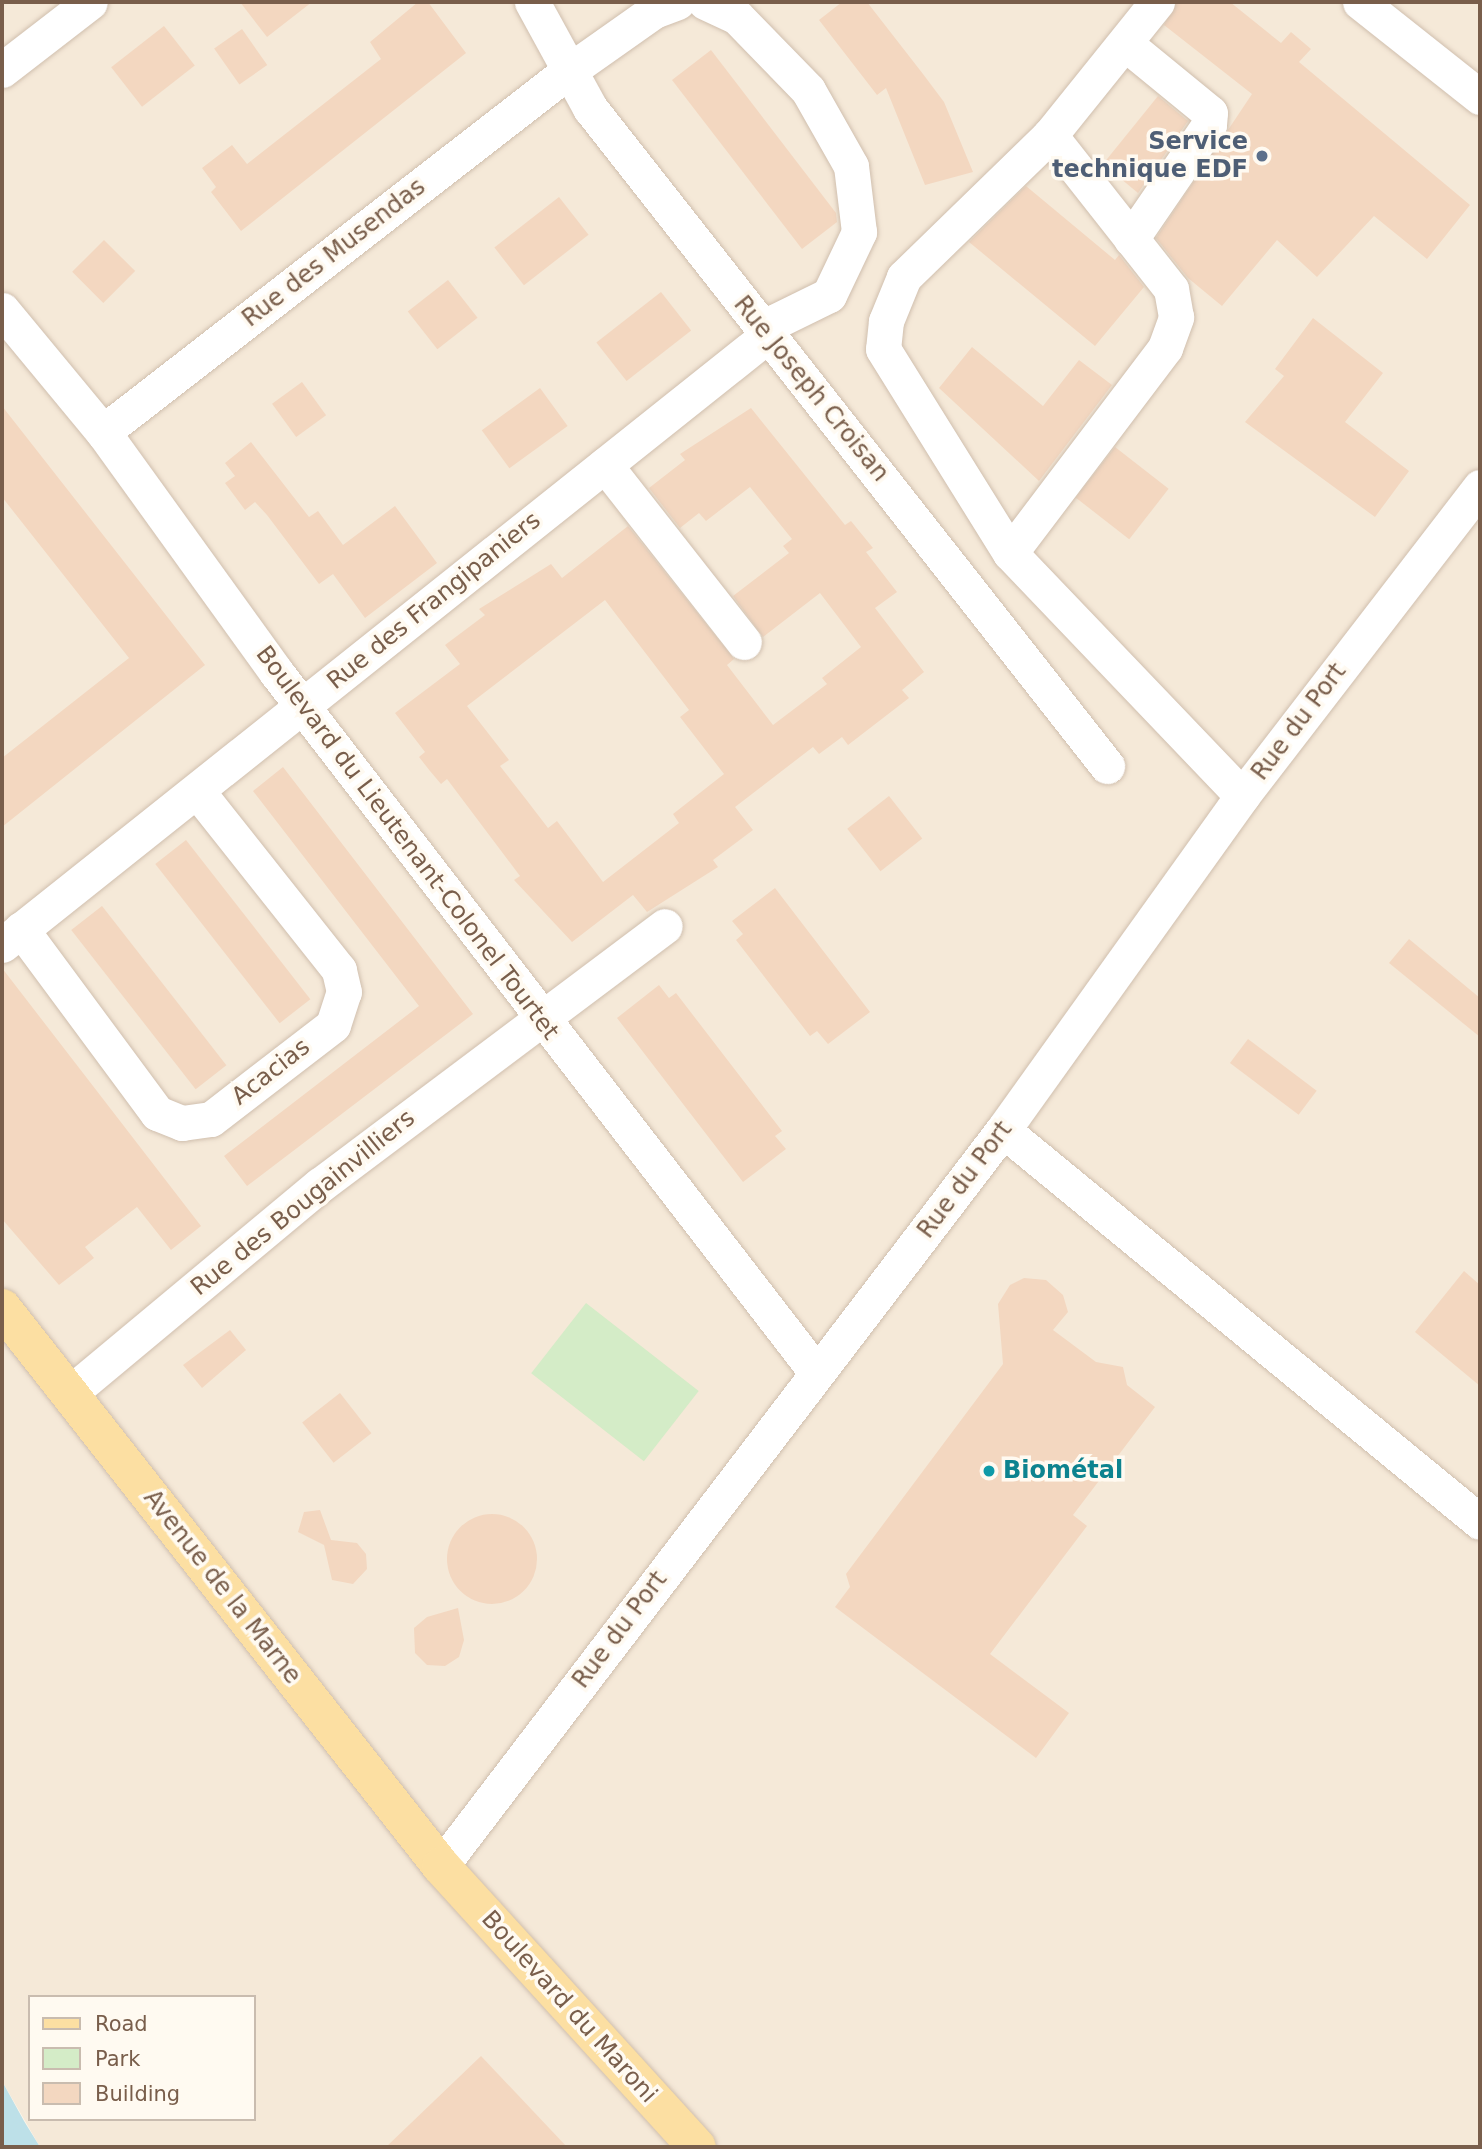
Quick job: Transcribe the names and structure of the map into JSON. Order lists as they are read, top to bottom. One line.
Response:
{"streets":{"main road":["Avenue de la Marne","Boulevard du Maroni"],"street":["Rue des Musendas","Rue Joseph Croisan","Rue des Frangipaniers","Rue du Port","Boulevard du Lieutenant-Colonel Tourtet","Acacias","Rue des Bougainvilliers"]},"crossings":[["Rue des Musendas","Rue Joseph Croisan"],["Rue des Musendas","Boulevard du Lieutenant-Colonel Tourtet"],["Rue Joseph Croisan","Rue des Frangipaniers"],["Rue des Frangipaniers","Boulevard du Lieutenant-Colonel Tourtet"],["Rue des Frangipaniers","Acacias"],["Rue du Port","Boulevard du Lieutenant-Colonel Tourtet"],["Rue du Port","Avenue de la Marne"],["Rue du Port","Boulevard du Maroni"],["Boulevard du Lieutenant-Colonel Tourtet","Rue des Bougainvilliers"],["Rue des Bougainvilliers","Avenue de la Marne"],["Avenue de la Marne","Boulevard du Maroni"]],"places":["Service technique EDF","Biométal"],"legend":["Road","Park","Building"]}
